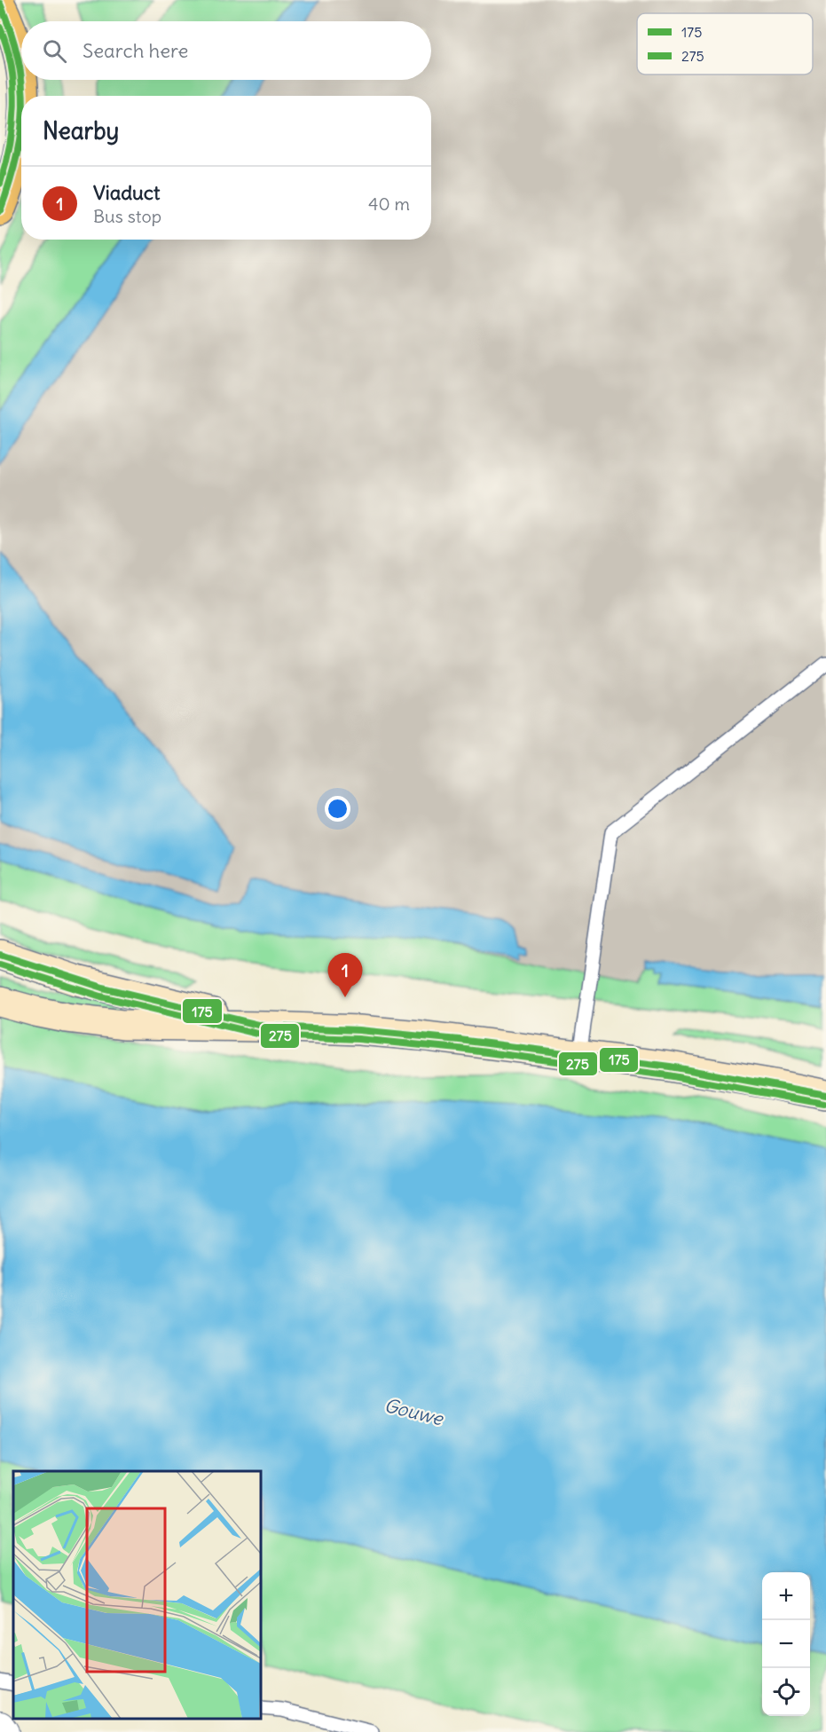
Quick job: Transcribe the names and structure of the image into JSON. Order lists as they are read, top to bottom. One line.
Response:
{"water":["Gouwe"],"lines":["transit line 175","transit line 275"],"legend":["175","275"],"page":{"search":"Search here","heading":"Nearby","list":[{"mark":"1","name":"Viaduct","note":"Bus stop","value":"40 m"}],"pins":"1","map_buttons":["+","−"]}}
